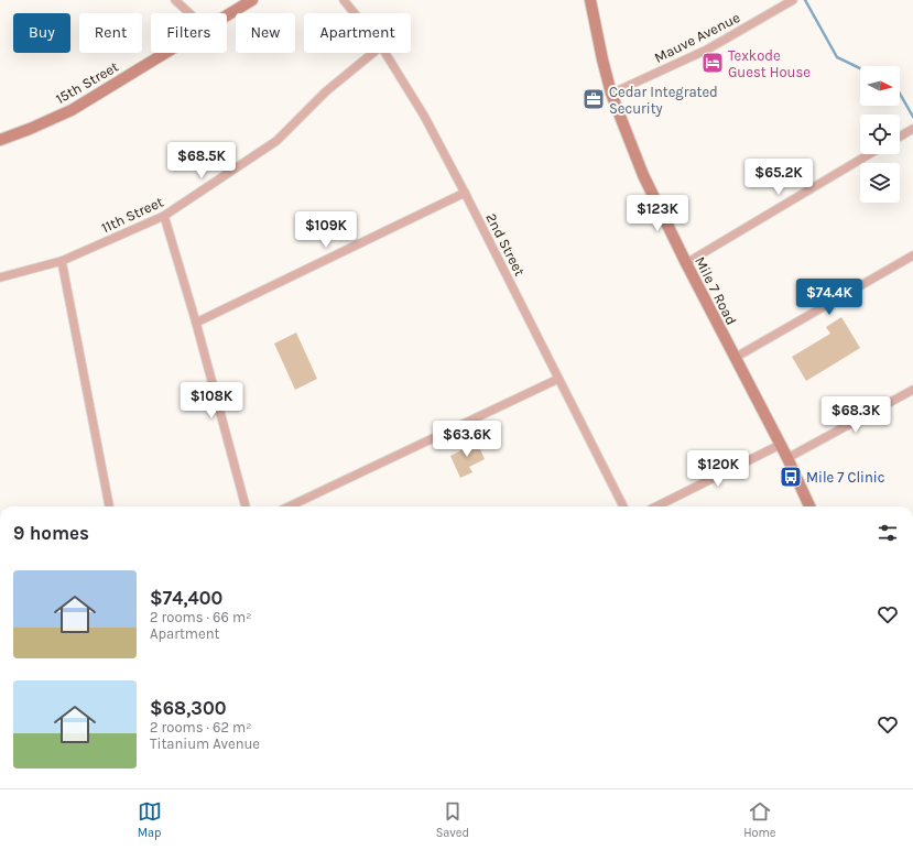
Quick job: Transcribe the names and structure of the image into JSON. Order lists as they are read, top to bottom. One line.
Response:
{"streets":{"street":["Mauve Avenue","15th Street","11th Street","2nd Street","Mile 7 Road"]},"crossings":[["Mauve Avenue","Mile 7 Road"]],"places":{"hotel":["Texkode Guest House"],"office":["Cedar Integrated Security"],"bus stop":["Mile 7 Clinic"]},"north":"right","page":{"chip":["Buy","Rent","Filters","New","Apartment"],"price":["$68.5K","$65.2K","$123K","$109K","$74.4K","$108K","$68.3K","$63.6K","$120K"],"heading":"9 homes","list":[{"name":"$74,400","note":"2 rooms · 66 m² · Apartment"},{"name":"$68,300","note":"2 rooms · 62 m² · Titanium Avenue"}],"tabs":["Map","Saved","Home"]}}
